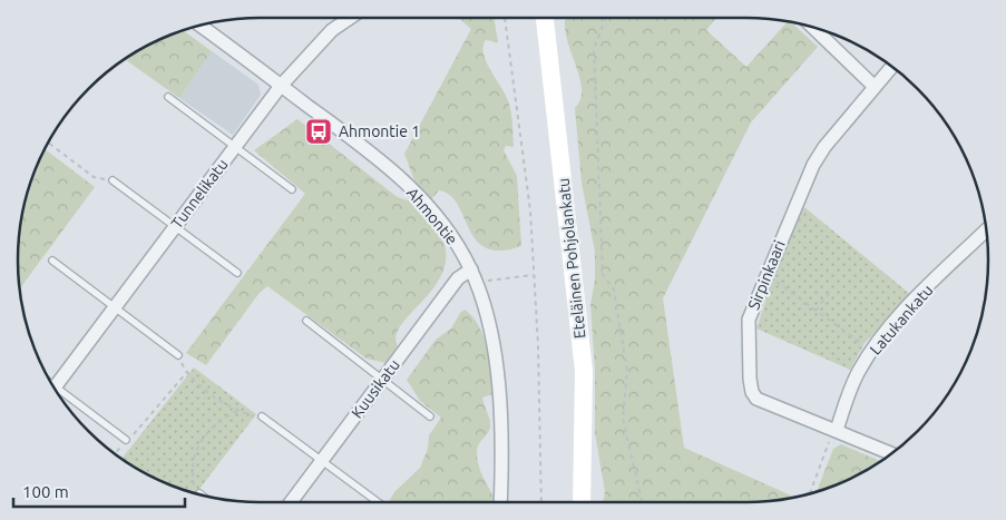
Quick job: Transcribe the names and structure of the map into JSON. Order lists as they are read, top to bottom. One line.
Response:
{"streets":{"main road":["Eteläinen Pohjolankatu"],"street":["Tunnelikatu","Ahmontie","Sirpinkaari","Latukankatu","Kuusikatu"]},"crossings":[["Tunnelikatu","Ahmontie"],["Ahmontie","Kuusikatu"],["Sirpinkaari","Latukankatu"]],"places":{"bus stop":["Ahmontie 1"]},"scale_bar":"100 m"}
